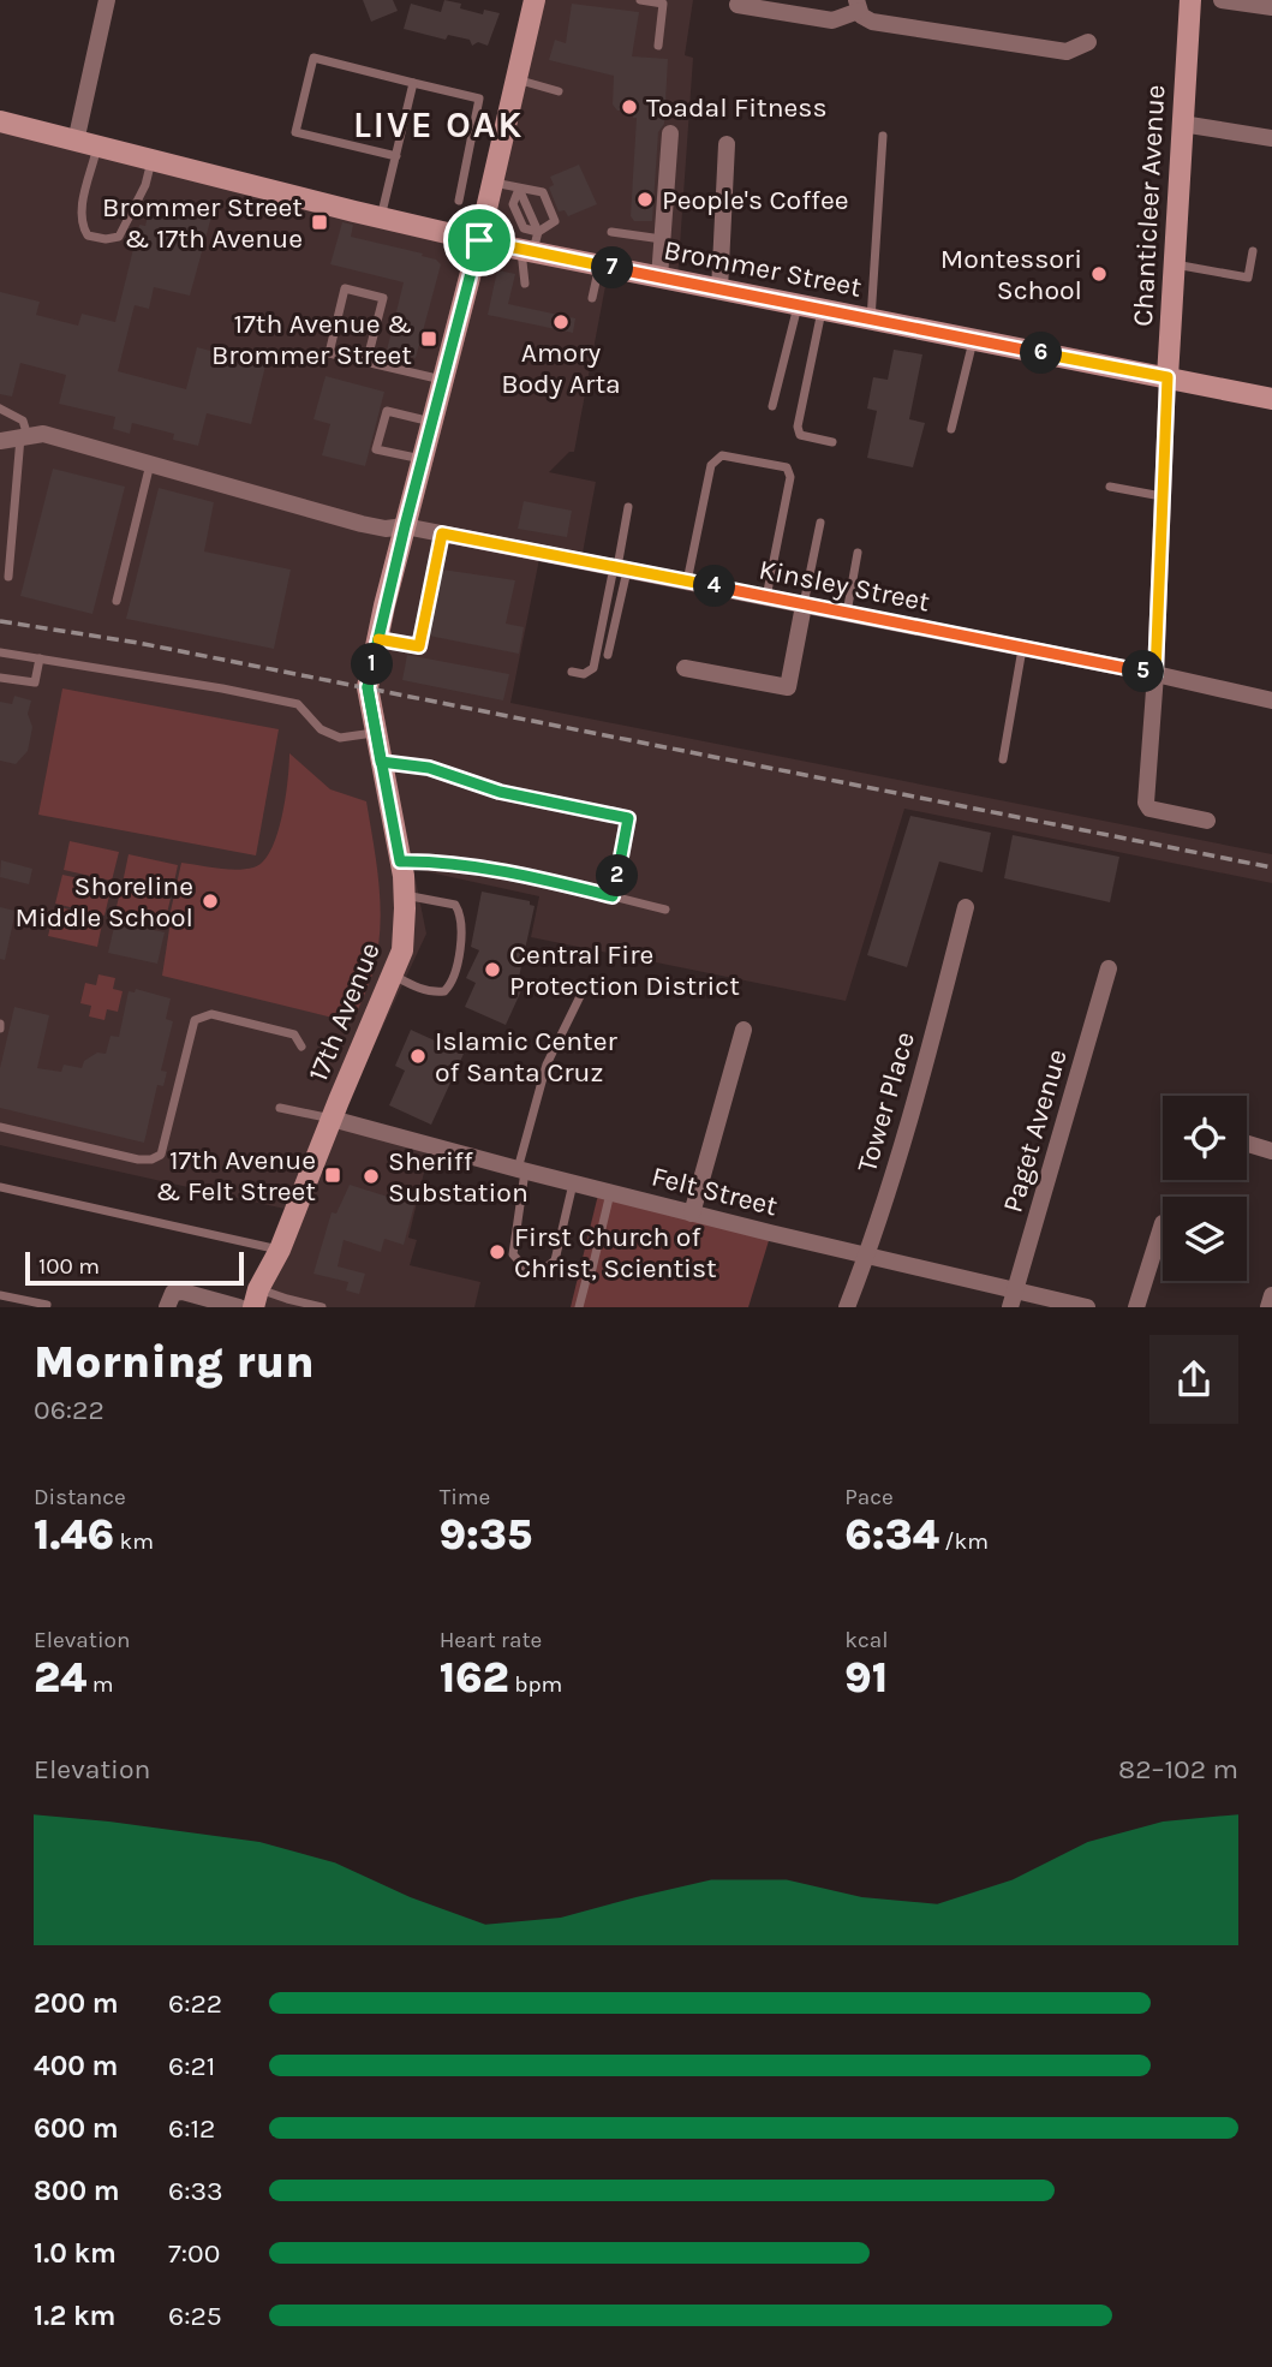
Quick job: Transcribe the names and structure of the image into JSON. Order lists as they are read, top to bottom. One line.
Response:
{"streets":{"main road":["Chanticleer Avenue","Brommer Street","17th Avenue"],"street":["Kinsley Street","Tower Place","Paget Avenue","Felt Street"]},"crossings":[["Chanticleer Avenue","Brommer Street"],["Chanticleer Avenue","Kinsley Street"],["Brommer Street","17th Avenue"],["Kinsley Street","17th Avenue"],["17th Avenue","Felt Street"],["Tower Place","Felt Street"],["Paget Avenue","Felt Street"]],"districts":["LIVE OAK"],"places":{"other":["Toadal Fitness","People's Coffee","Montessori School","Amory Body Arta","Shoreline Middle School","Central Fire Protection District","Islamic Center of Santa Cruz","Sheriff Substation","First Church of Christ, Scientist"],"transit":["Brommer Street & 17th Avenue","17th Avenue & Brommer Street","17th Avenue & Felt Street"]},"scale_bar":"100 m","page":{"pins":["7","6","4","1","5","2"],"scale":"100 m","heading":["Morning run","06:22"],"stats":[["Distance","1.46 km"],["Time","9:35"],["Pace","6:34 /km"],["Elevation","24 m"],["Heart rate","162 bpm"],["kcal","91"]],"chart":["Elevation","82–102 m"],"list":[{"name":"200 m","note":"6:22"},{"name":"400 m","note":"6:21"},{"name":"600 m","note":"6:12"},{"name":"800 m","note":"6:33"},{"name":"1.0 km","note":"7:00"},{"name":"1.2 km","note":"6:25"}]}}
